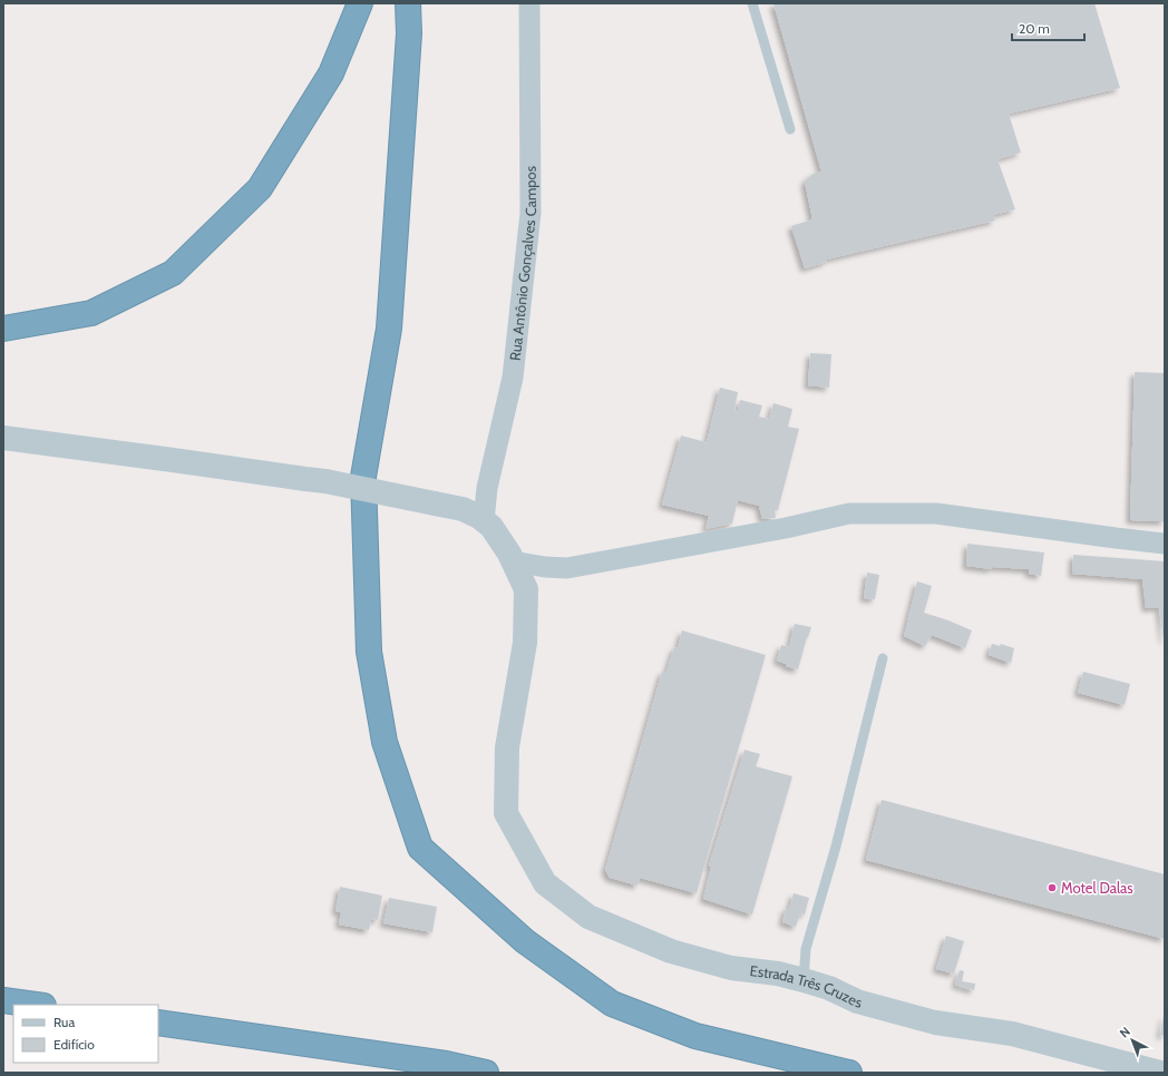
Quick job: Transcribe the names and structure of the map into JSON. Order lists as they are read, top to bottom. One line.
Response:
{"streets":{"street":["Rua Antônio Gonçalves Campos","Estrada Três Cruzes"]},"places":["Motel Dalas"],"legend":["Rua","Edifício"],"scale_bar":"20 m","north":"top left"}
